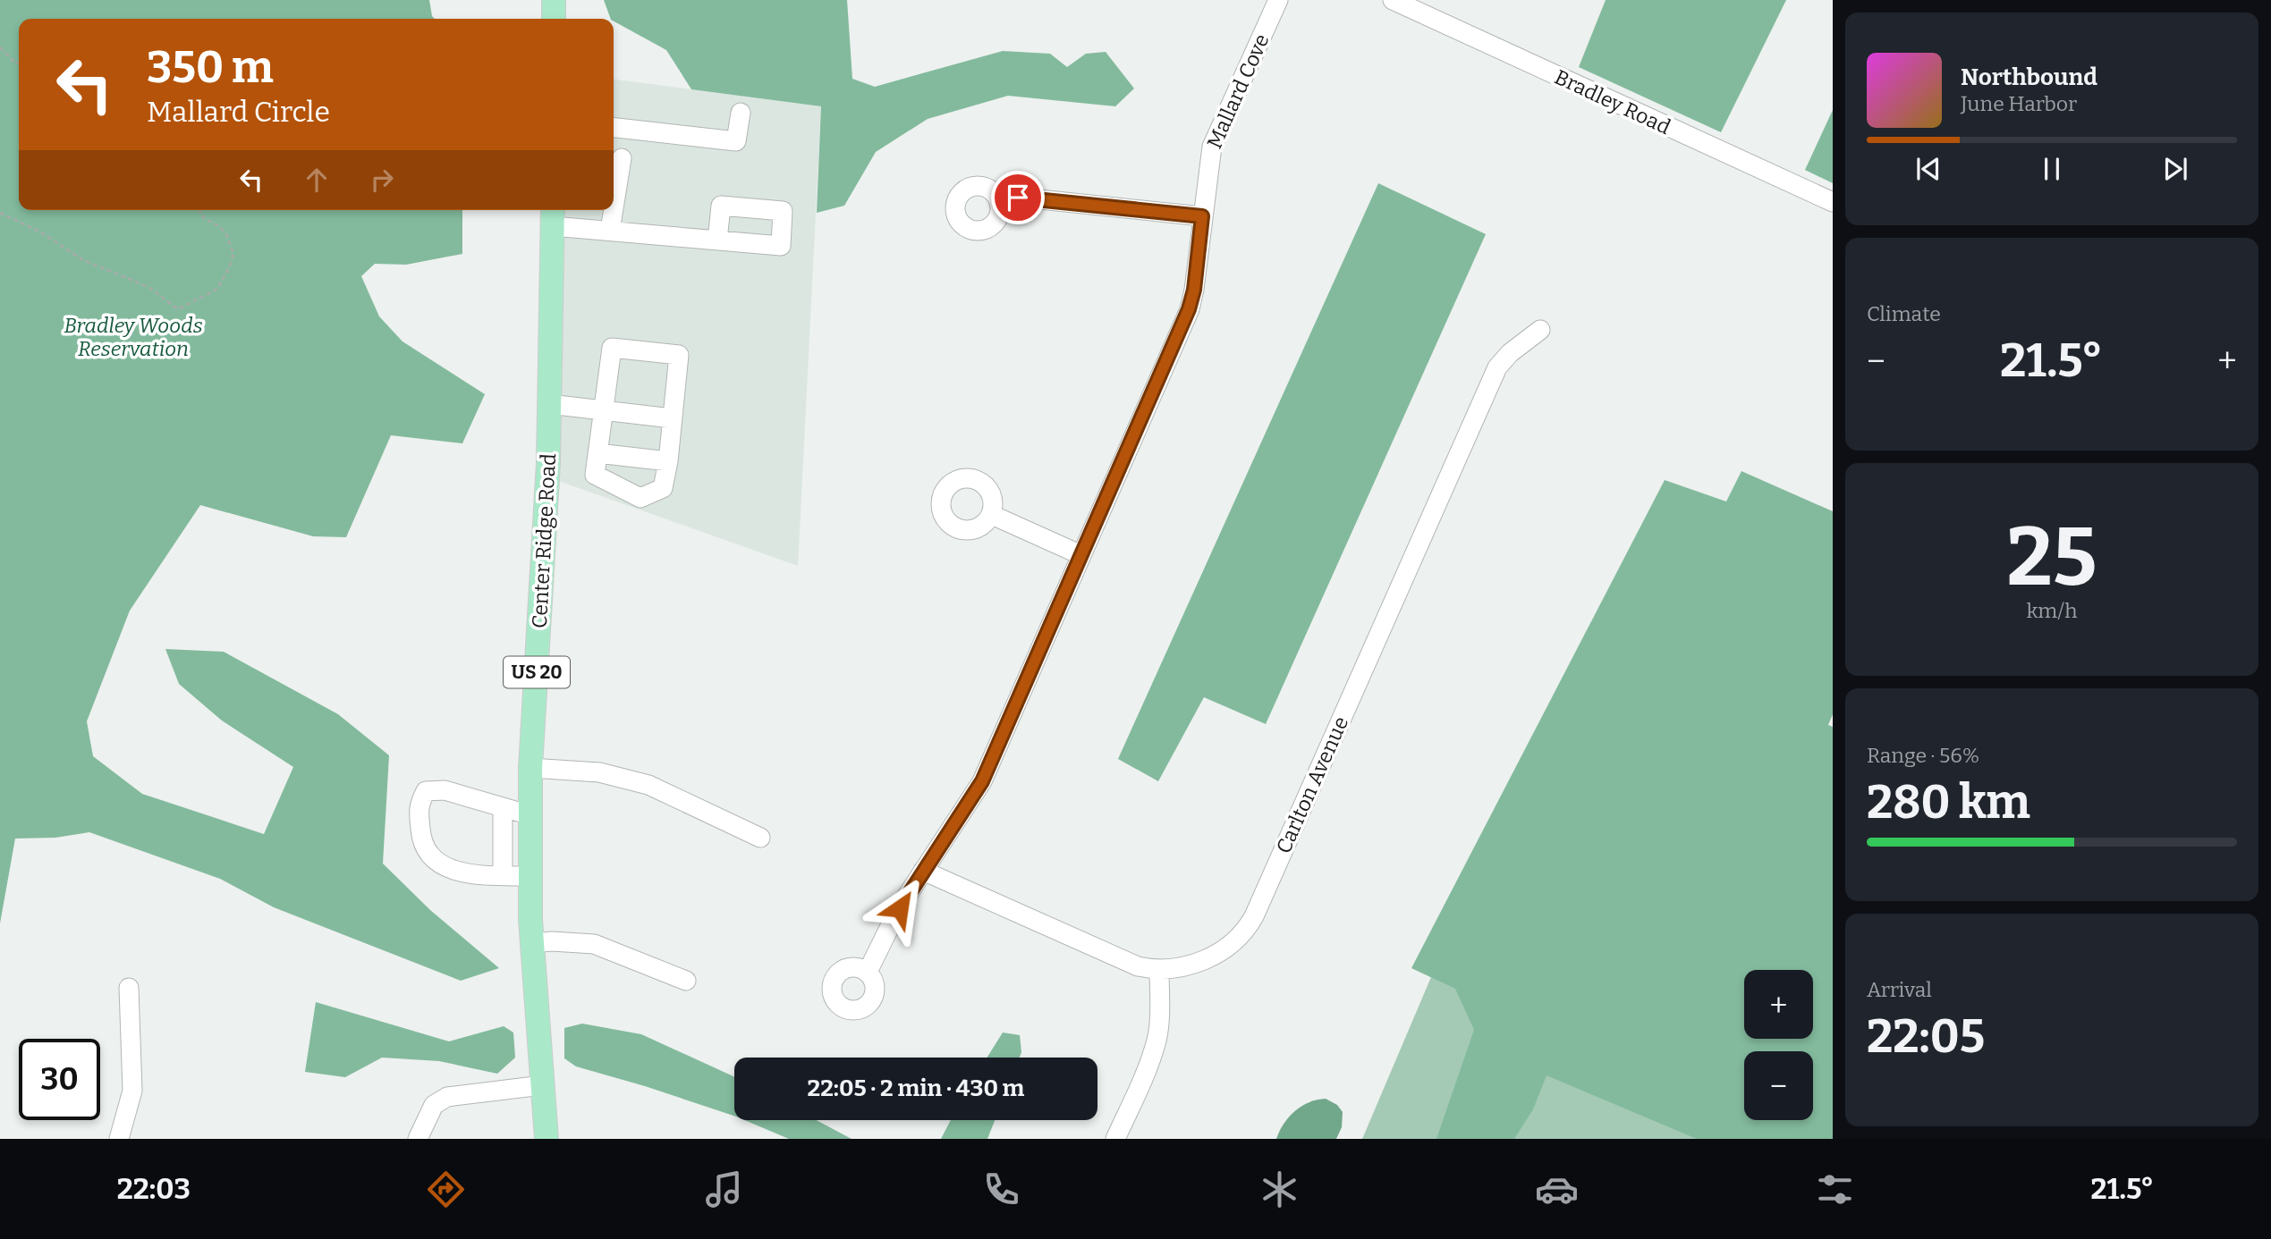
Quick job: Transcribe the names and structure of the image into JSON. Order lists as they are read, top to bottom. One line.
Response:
{"streets":{"main road":["Center Ridge Road","US 20"],"street":["Mallard Cove","Bradley Road","Carlton Avenue"]},"crossings":[["Mallard Cove","Carlton Avenue"]],"parks":["Bradley Woods Reservation"],"page":{"turn":["350 m","Mallard Circle"],"song":["Northbound","June Harbor"],"tile":["Climate",["25","km/h"],["Range · 56%","280 km"],["Arrival","22:05"]],"heat":["−","21.5°","+"],"map_buttons":["+","−"],"limit":"30","trip":"22:05 · 2 min · 430 m","tabs":["22:03","21.5°"]}}
